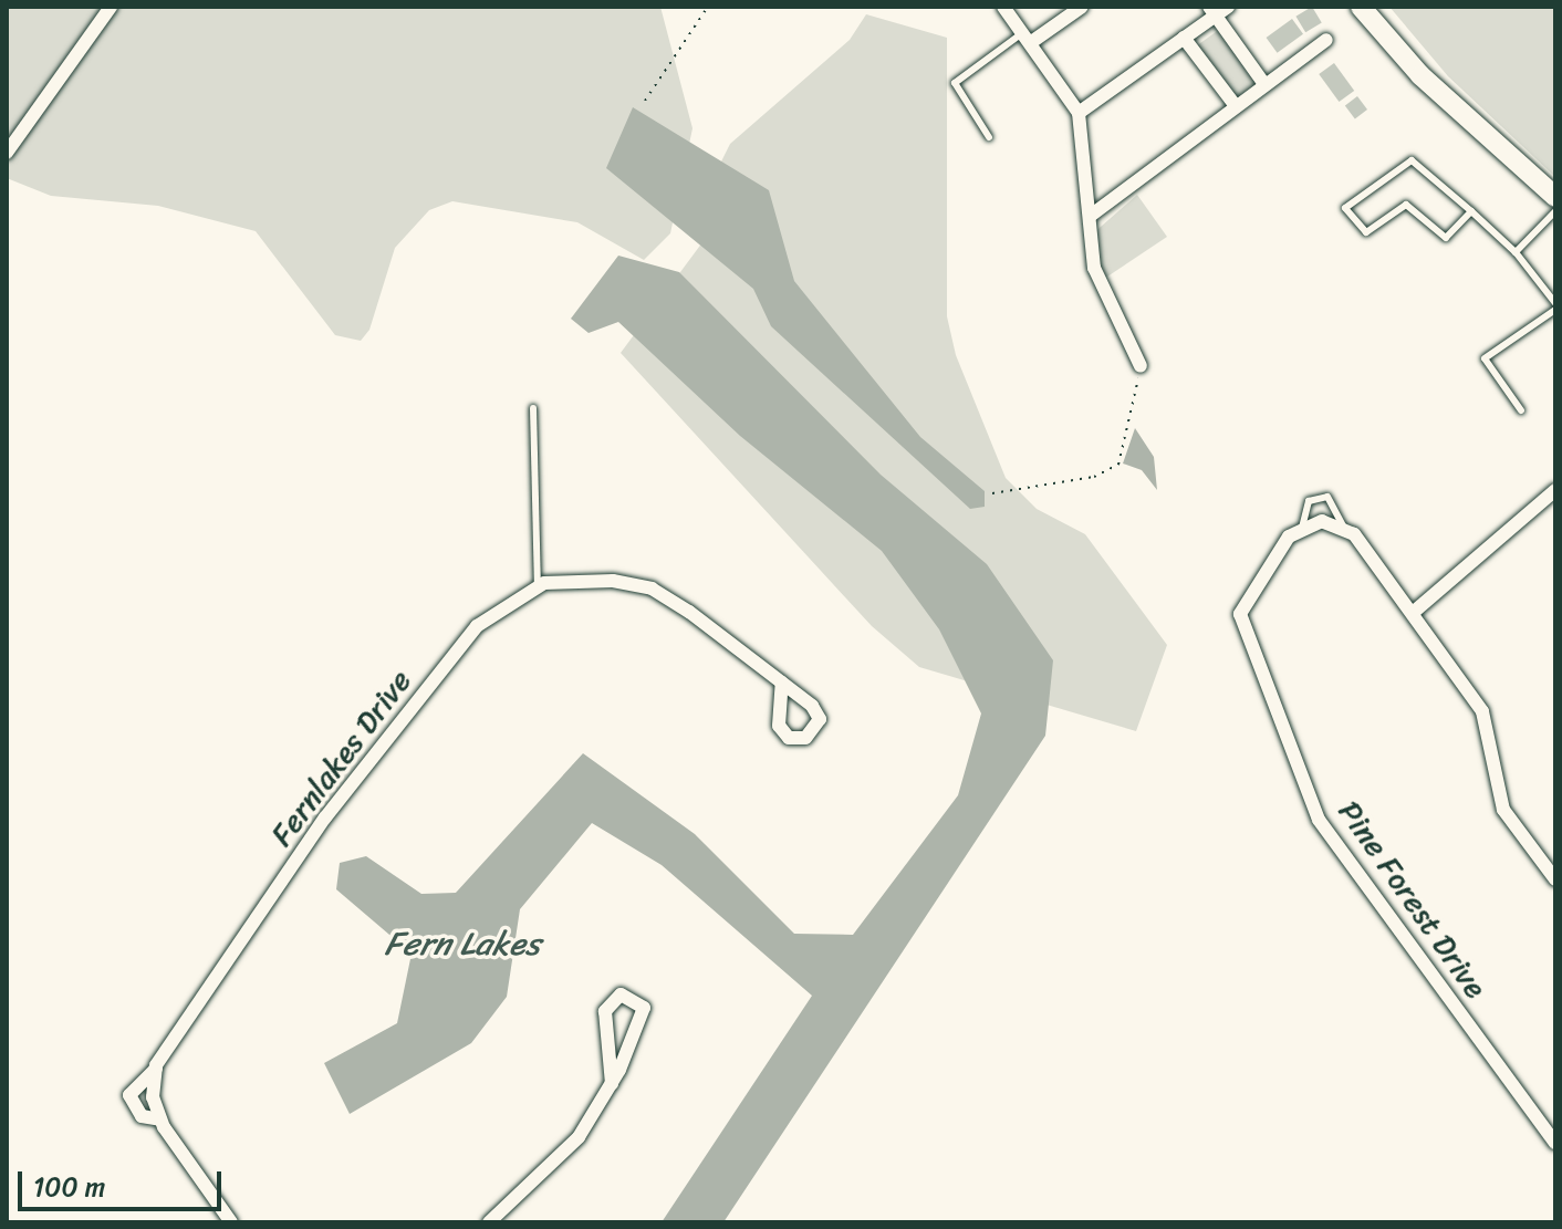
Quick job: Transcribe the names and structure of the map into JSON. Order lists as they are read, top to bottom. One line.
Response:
{"streets":{"street":["Fernlakes Drive","Pine Forest Drive"]},"water":["Fern Lakes"],"scale_bar":"100 m"}
